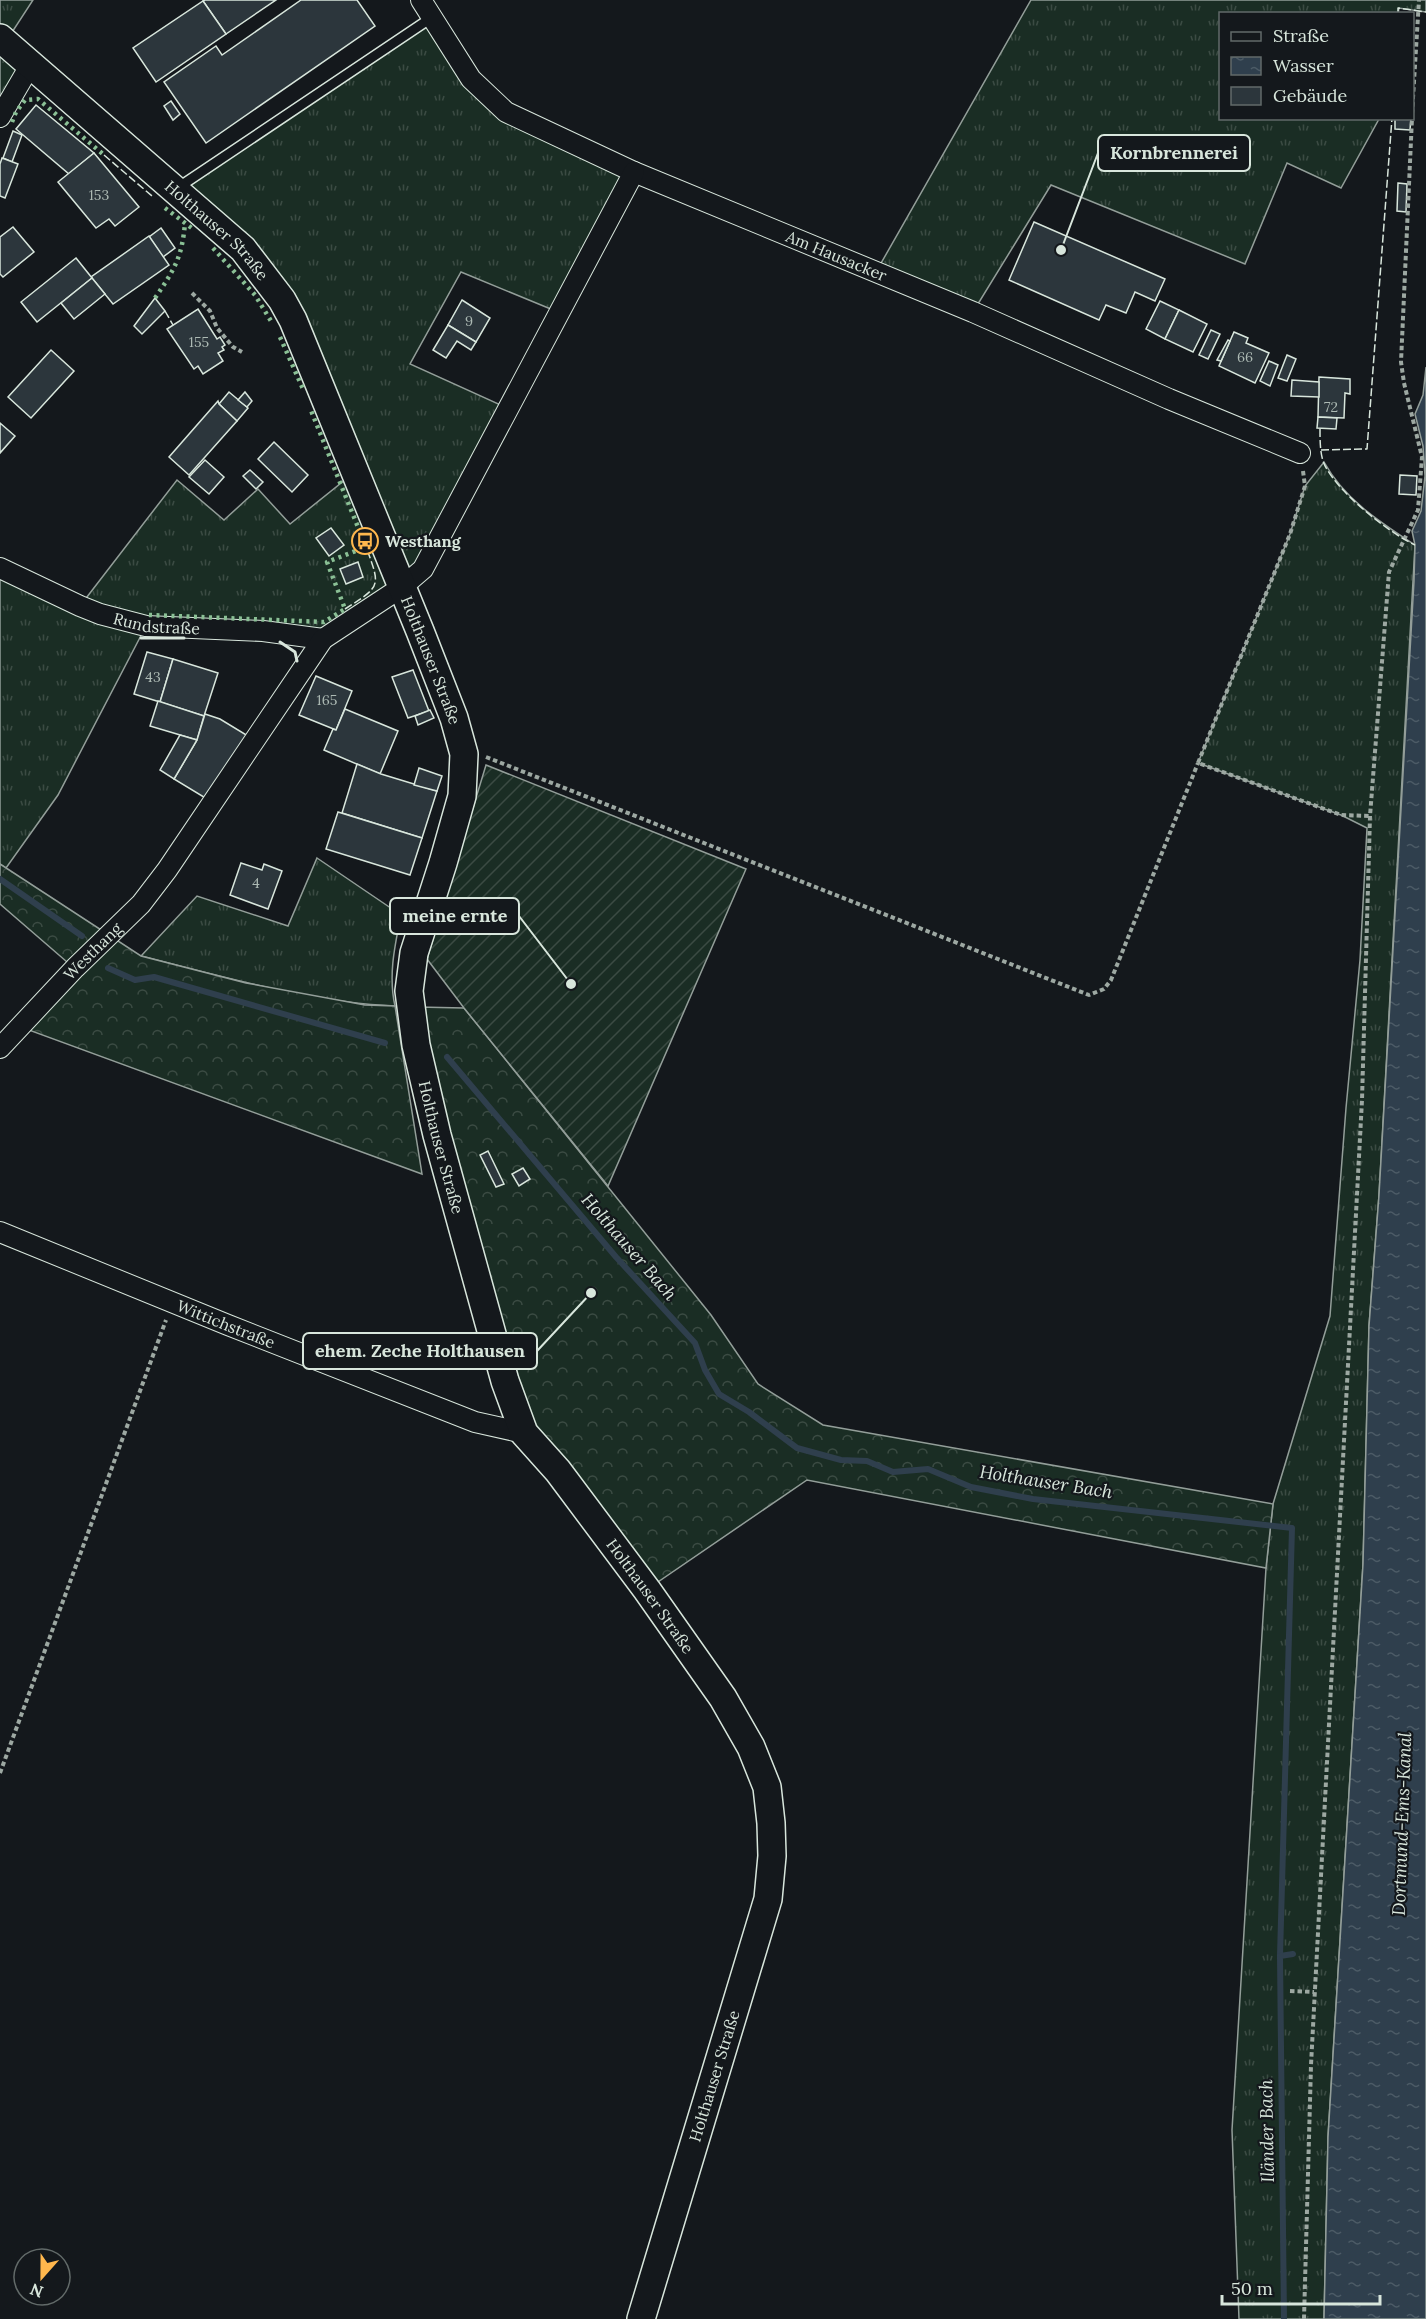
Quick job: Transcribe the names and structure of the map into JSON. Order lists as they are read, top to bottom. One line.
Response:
{"streets":{"street":["Holthauser Straße","Am Hausacker","Rundstraße","Westhang","Wittichstraße"]},"crossings":[["Holthauser Straße","Westhang"],["Holthauser Straße","Wittichstraße"],["Am Hausacker","Westhang"],["Rundstraße","Westhang"]],"water":["Holthauser Bach","Dortmund-Ems-Kanal","Iländer Bach"],"places":{"other":["Kornbrennerei","meine ernte","ehem. Zeche Holthausen"],"bus stop":["Westhang"]},"house_numbers":["153","9","155","66","72","43","165","4"],"legend":["Straße","Wasser","Gebäude"],"scale_bar":"50 m","north":"bottom"}
